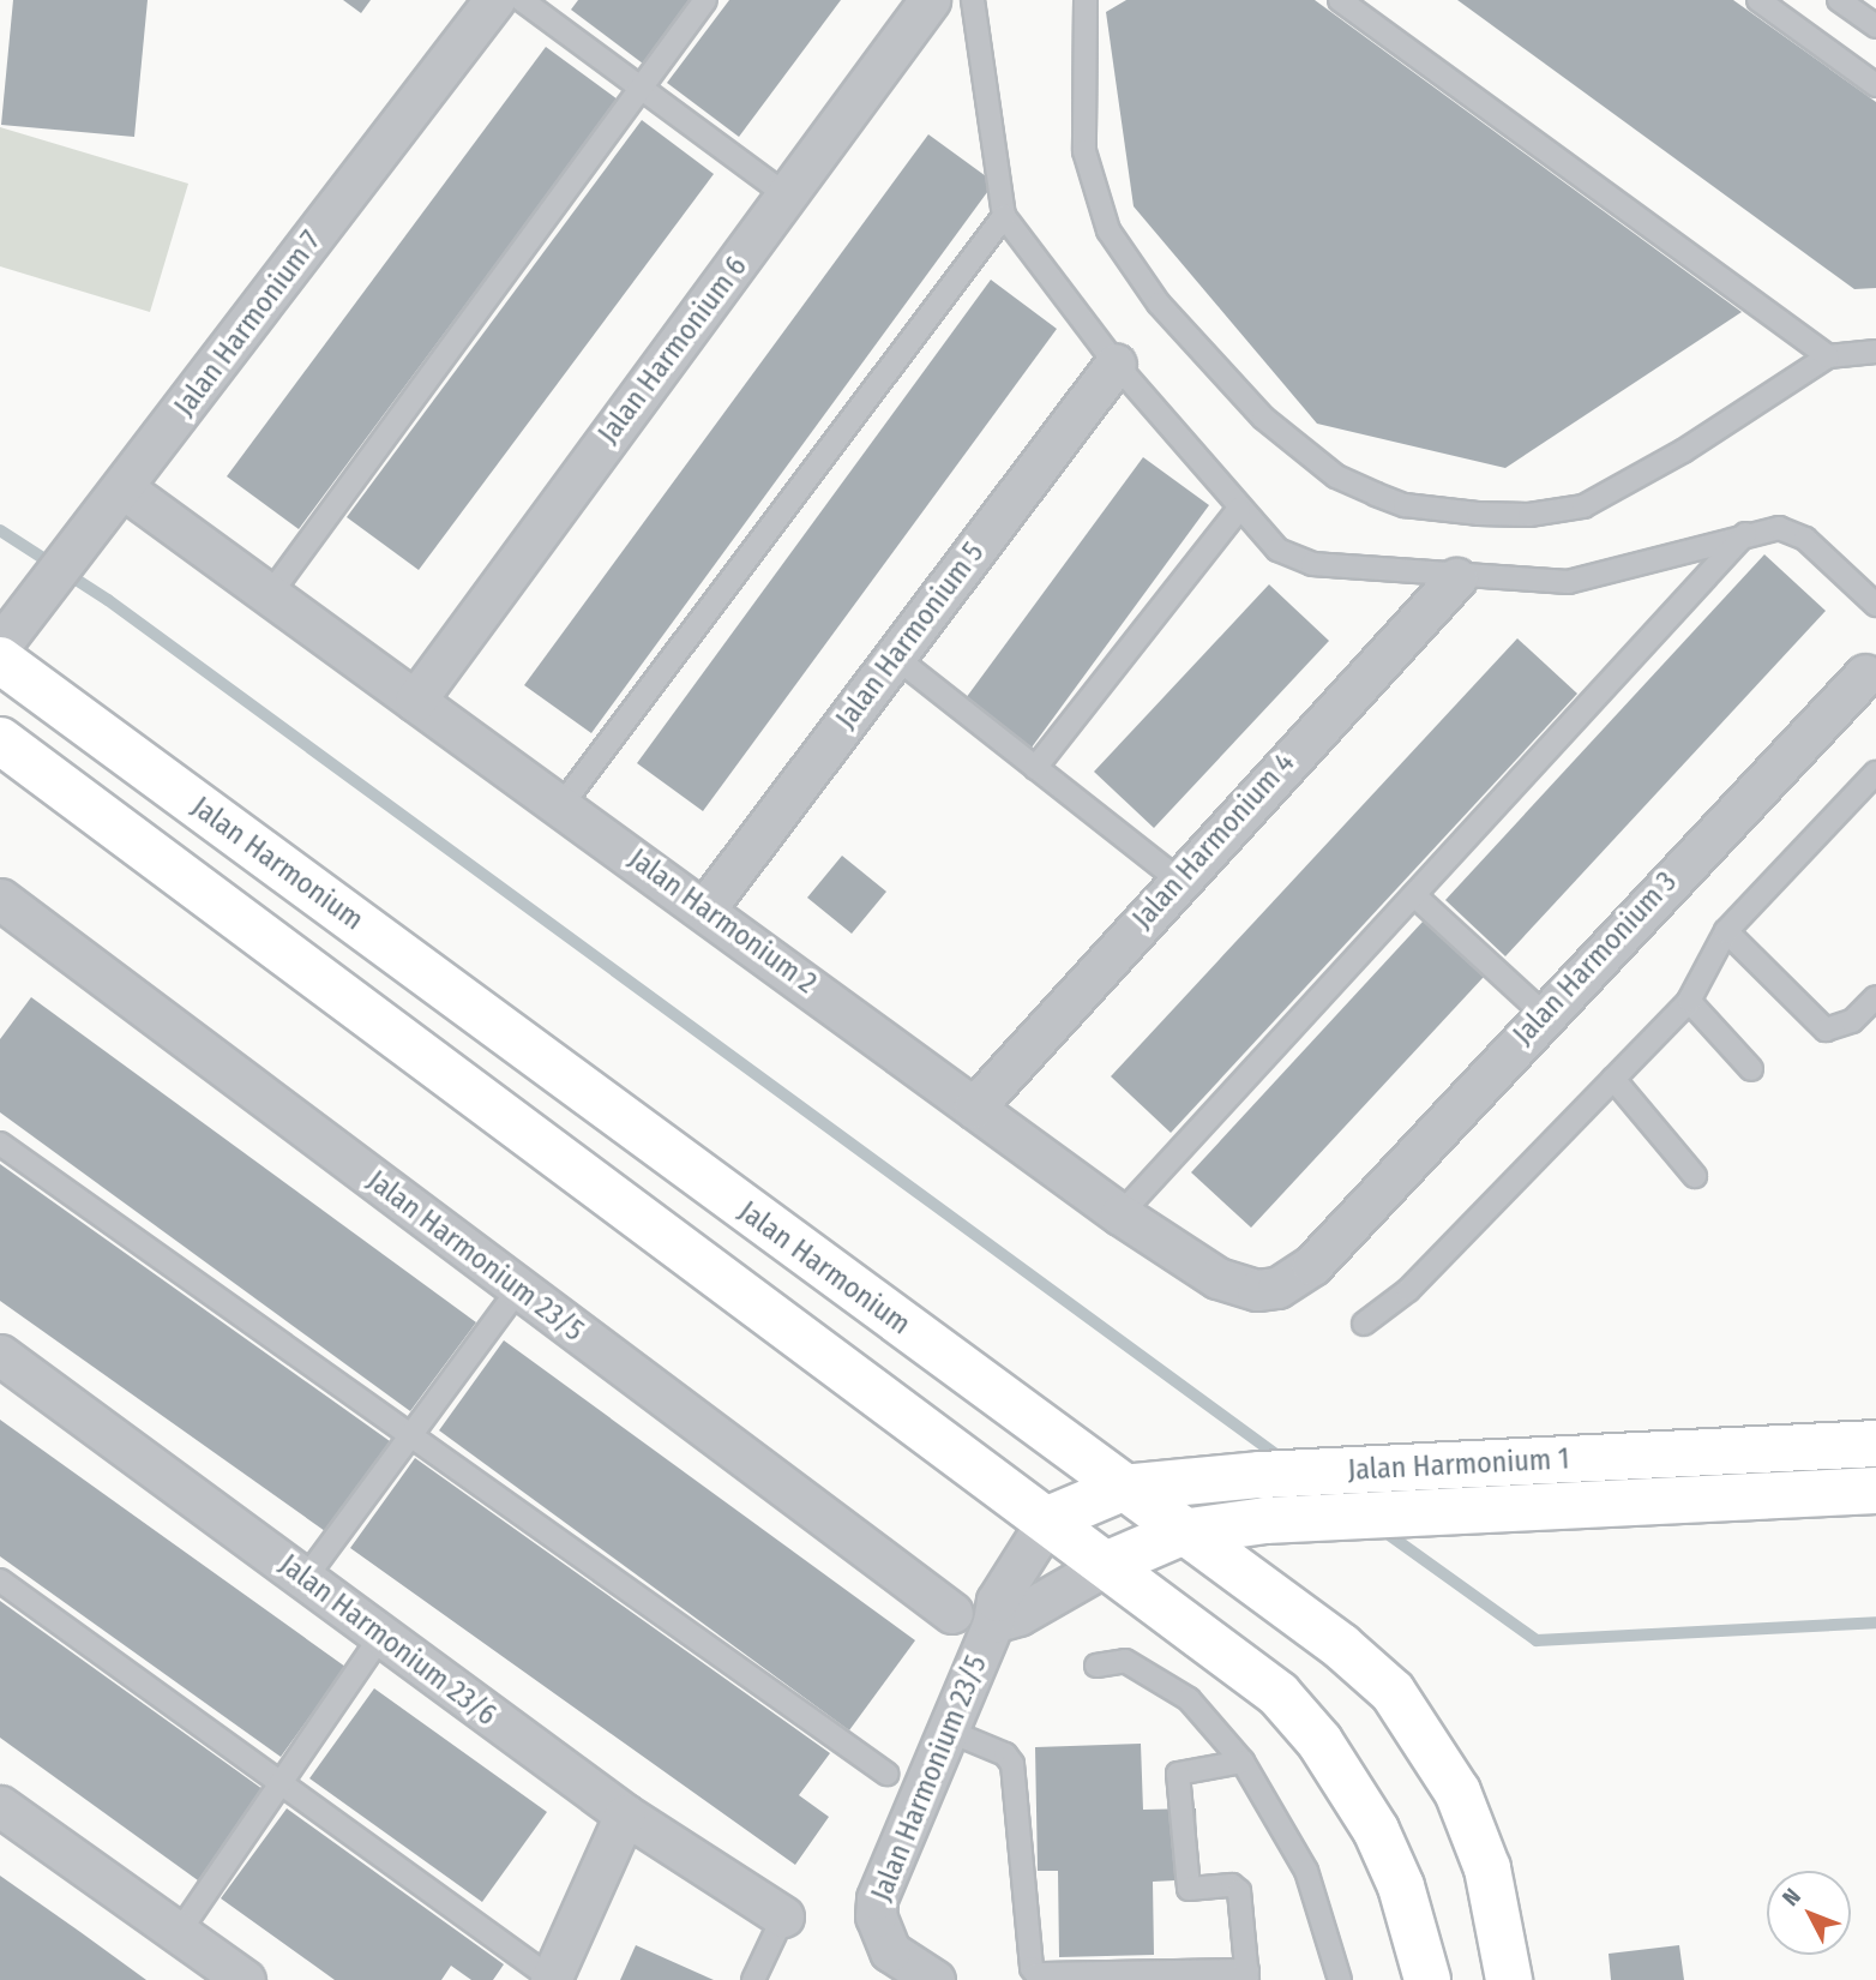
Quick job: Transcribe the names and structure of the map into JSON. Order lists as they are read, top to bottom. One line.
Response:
{"streets":{"main road":["Jalan Harmonium","Jalan Harmonium 1"],"street":["Jalan Harmonium 7","Jalan Harmonium 6","Jalan Harmonium 5","Jalan Harmonium 4","Jalan Harmonium 2","Jalan Harmonium 3","Jalan Harmonium 23/5","Jalan Harmonium 23/6"]},"crossings":[["Jalan Harmonium 7","Jalan Harmonium 2"],["Jalan Harmonium 6","Jalan Harmonium 2"],["Jalan Harmonium 5","Jalan Harmonium 2"],["Jalan Harmonium 4","Jalan Harmonium 2"],["Jalan Harmonium","Jalan Harmonium 1"],["Jalan Harmonium 2","Jalan Harmonium 3"],["Jalan Harmonium 23/5","Jalan Harmonium 1"]],"north":"top left"}
